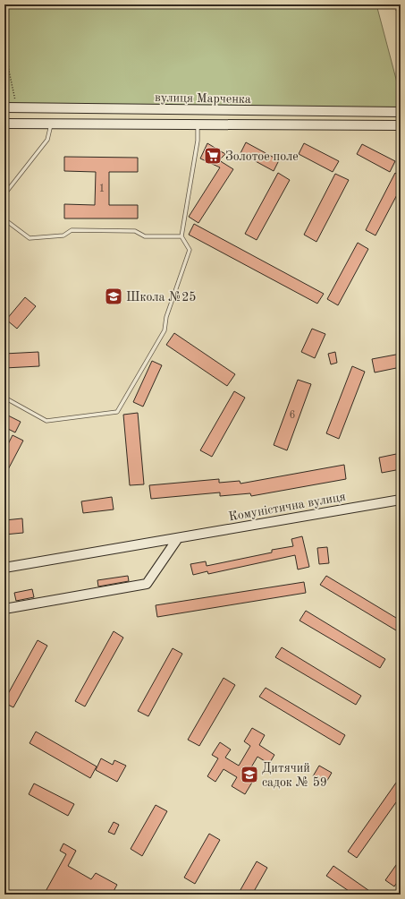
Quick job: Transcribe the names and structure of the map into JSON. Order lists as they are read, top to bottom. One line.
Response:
{"streets":{"street":["вулиця Марченка","Комуністична вулиця"]},"places":{"supermarket":["Золотое поле"],"school or university":["Школа №25","Дитячий садок № 59"]},"house_numbers":["1","6"]}
